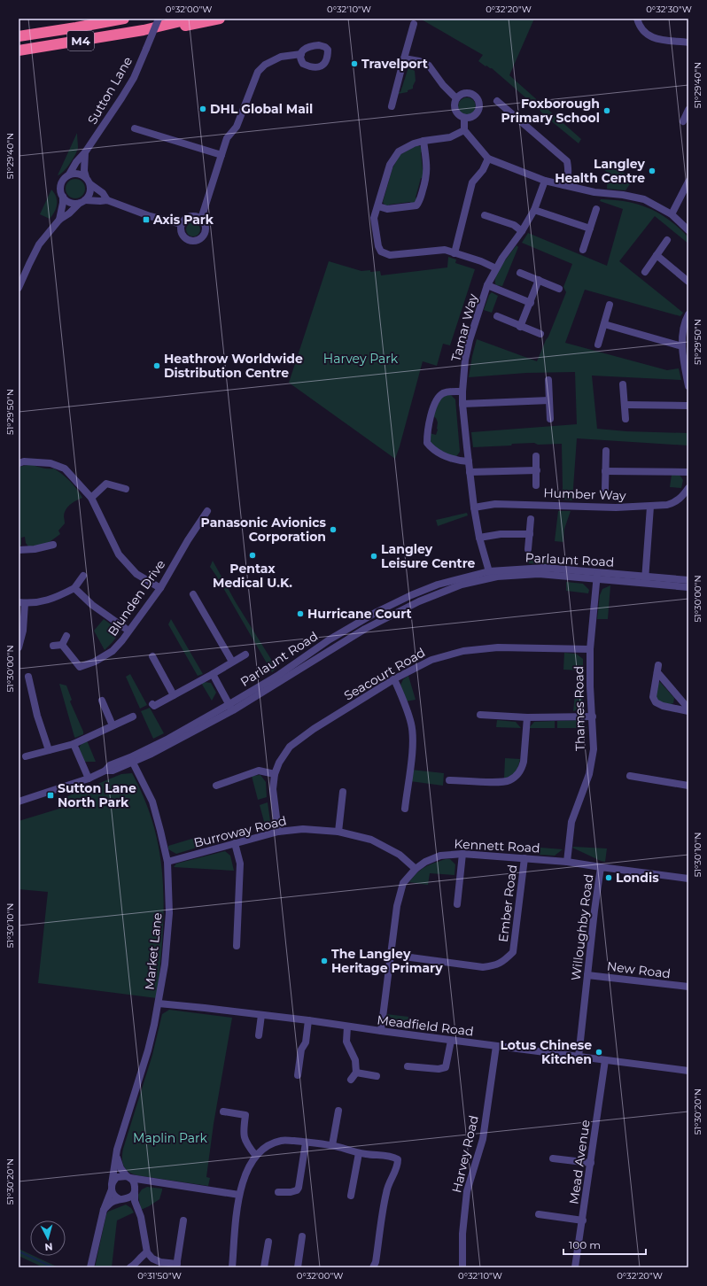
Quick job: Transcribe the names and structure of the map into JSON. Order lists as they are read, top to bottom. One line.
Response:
{"streets":{"highway":["M4"],"street":["Sutton Lane","Tamar Way","Humber Way","Parlaunt Road","Blunden Drive","Seacourt Road","Thames Road","Burroway Road","Kennett Road","Ember Road","Willoughby Road","Market Lane","New Road","Meadfield Road","Harvey Road","Mead Avenue"]},"crossings":[["Tamar Way","Humber Way"],["Tamar Way","Parlaunt Road"],["Parlaunt Road","Thames Road"],["Parlaunt Road","Market Lane"],["Seacourt Road","Thames Road"],["Seacourt Road","Burroway Road"],["Thames Road","Kennett Road"],["Burroway Road","Kennett Road"],["Burroway Road","Market Lane"],["Kennett Road","Ember Road"],["Kennett Road","Willoughby Road"],["Kennett Road","Meadfield Road"],["Willoughby Road","New Road"],["Willoughby Road","Meadfield Road"],["Market Lane","Meadfield Road"],["Meadfield Road","Harvey Road"],["Meadfield Road","Mead Avenue"]],"parks":["Harvey Park","Maplin Park"],"places":{"other":["Travelport","DHL Global Mail","Foxborough Primary School","Langley Health Centre","Heathrow Worldwide Distribution Centre","Panasonic Avionics Corporation","Pentax Medical U.K.","Langley Leisure Centre","Hurricane Court","Londis","The Langley Heritage Primary","Lotus Chinese Kitchen"],"transit":["Axis Park","Sutton Lane North Park"]},"scale_bar":"100 m","north":"bottom","coordinates":["0°32'00\"W","0°32'10\"W","0°32'20\"W","0°32'30\"W","51°29'40\"N","51°29'50\"N","51°30'00\"N","51°30'10\"N","51°30'20\"N","0°31'50\"W"]}
